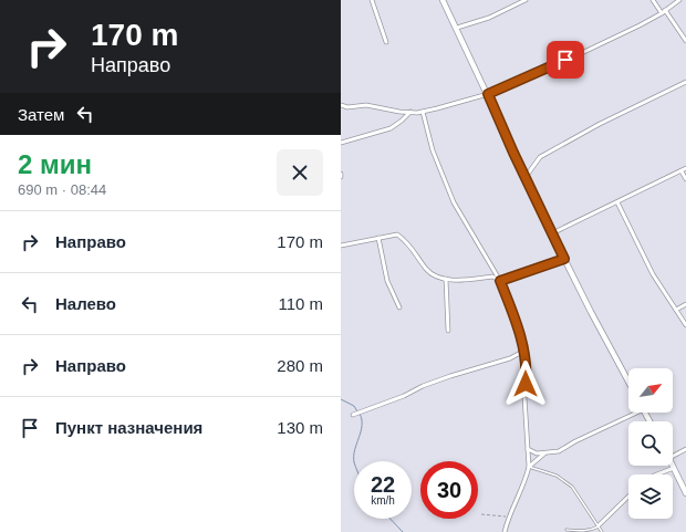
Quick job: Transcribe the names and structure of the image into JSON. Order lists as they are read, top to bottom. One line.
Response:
{"north":"top right","page":{"turn":["170 m","Направо"],"then":"Затем","heading":["2 мин","690 m · 08:44"],"list":[{"name":"Направо","value":"170 m"},{"name":"Налево","value":"110 m"},{"name":"Направо","value":"280 m"},{"name":"Пункт назначения","value":"130 m"}],"speed":"22 km/h","limit":"30"}}
